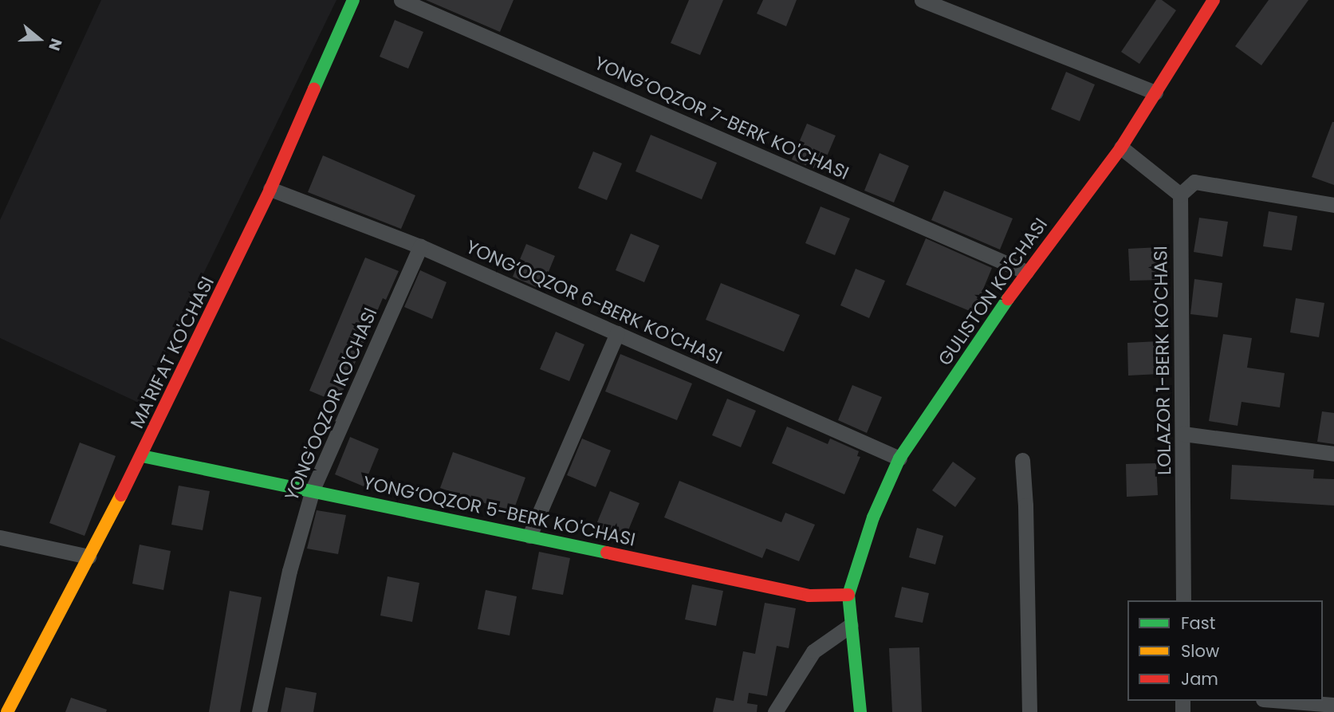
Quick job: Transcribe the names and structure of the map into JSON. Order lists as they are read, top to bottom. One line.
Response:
{"streets":{"street":["YONG‘OQZOR 7-BERK KO'CHASI","GULISTON KO'CHASI","YONG‘OQZOR 6-BERK KO'CHASI","MA'RIFAT KO'CHASI","LOLAZOR 1-BERK KO'CHASI","YONG'OQZOR KO'CHASI","YONG‘OQZOR 5-BERK KO'CHASI"]},"crossings":[["YONG‘OQZOR 7-BERK KO'CHASI","GULISTON KO'CHASI"],["GULISTON KO'CHASI","YONG‘OQZOR 6-BERK KO'CHASI"],["GULISTON KO'CHASI","YONG‘OQZOR 5-BERK KO'CHASI"],["YONG‘OQZOR 6-BERK KO'CHASI","MA'RIFAT KO'CHASI"],["YONG‘OQZOR 6-BERK KO'CHASI","YONG'OQZOR KO'CHASI"],["MA'RIFAT KO'CHASI","YONG‘OQZOR 5-BERK KO'CHASI"],["YONG'OQZOR KO'CHASI","YONG‘OQZOR 5-BERK KO'CHASI"]],"legend":["Fast","Slow","Jam"],"north":"right"}
